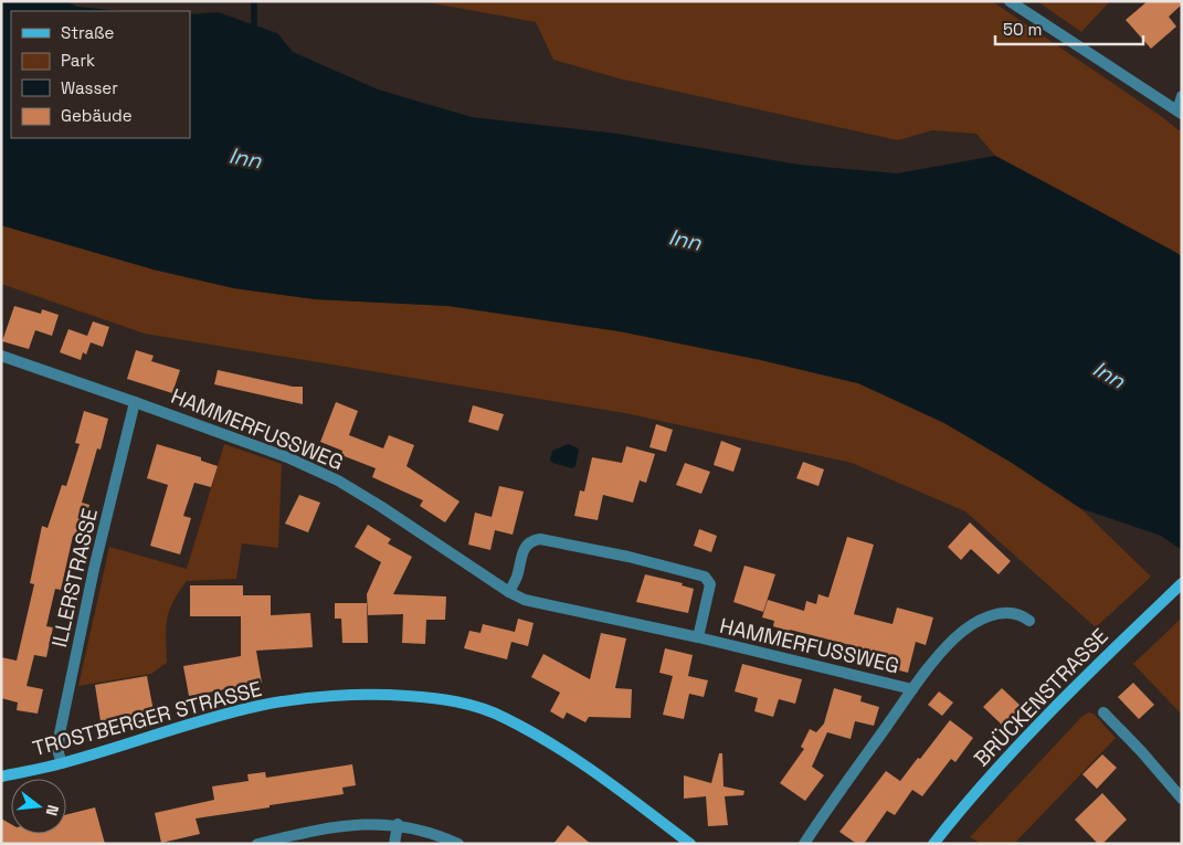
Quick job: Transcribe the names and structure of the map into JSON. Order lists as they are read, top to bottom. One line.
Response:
{"streets":{"main road":["BRÜCKENSTRASSE","TROSTBERGER STRASSE"],"street":["HAMMERFUSSWEG","ILLERSTRASSE"]},"crossings":[["HAMMERFUSSWEG","ILLERSTRASSE"],["ILLERSTRASSE","TROSTBERGER STRASSE"]],"water":["Inn"],"legend":["Straße","Park","Wasser","Gebäude"],"scale_bar":"50 m","north":"right"}
